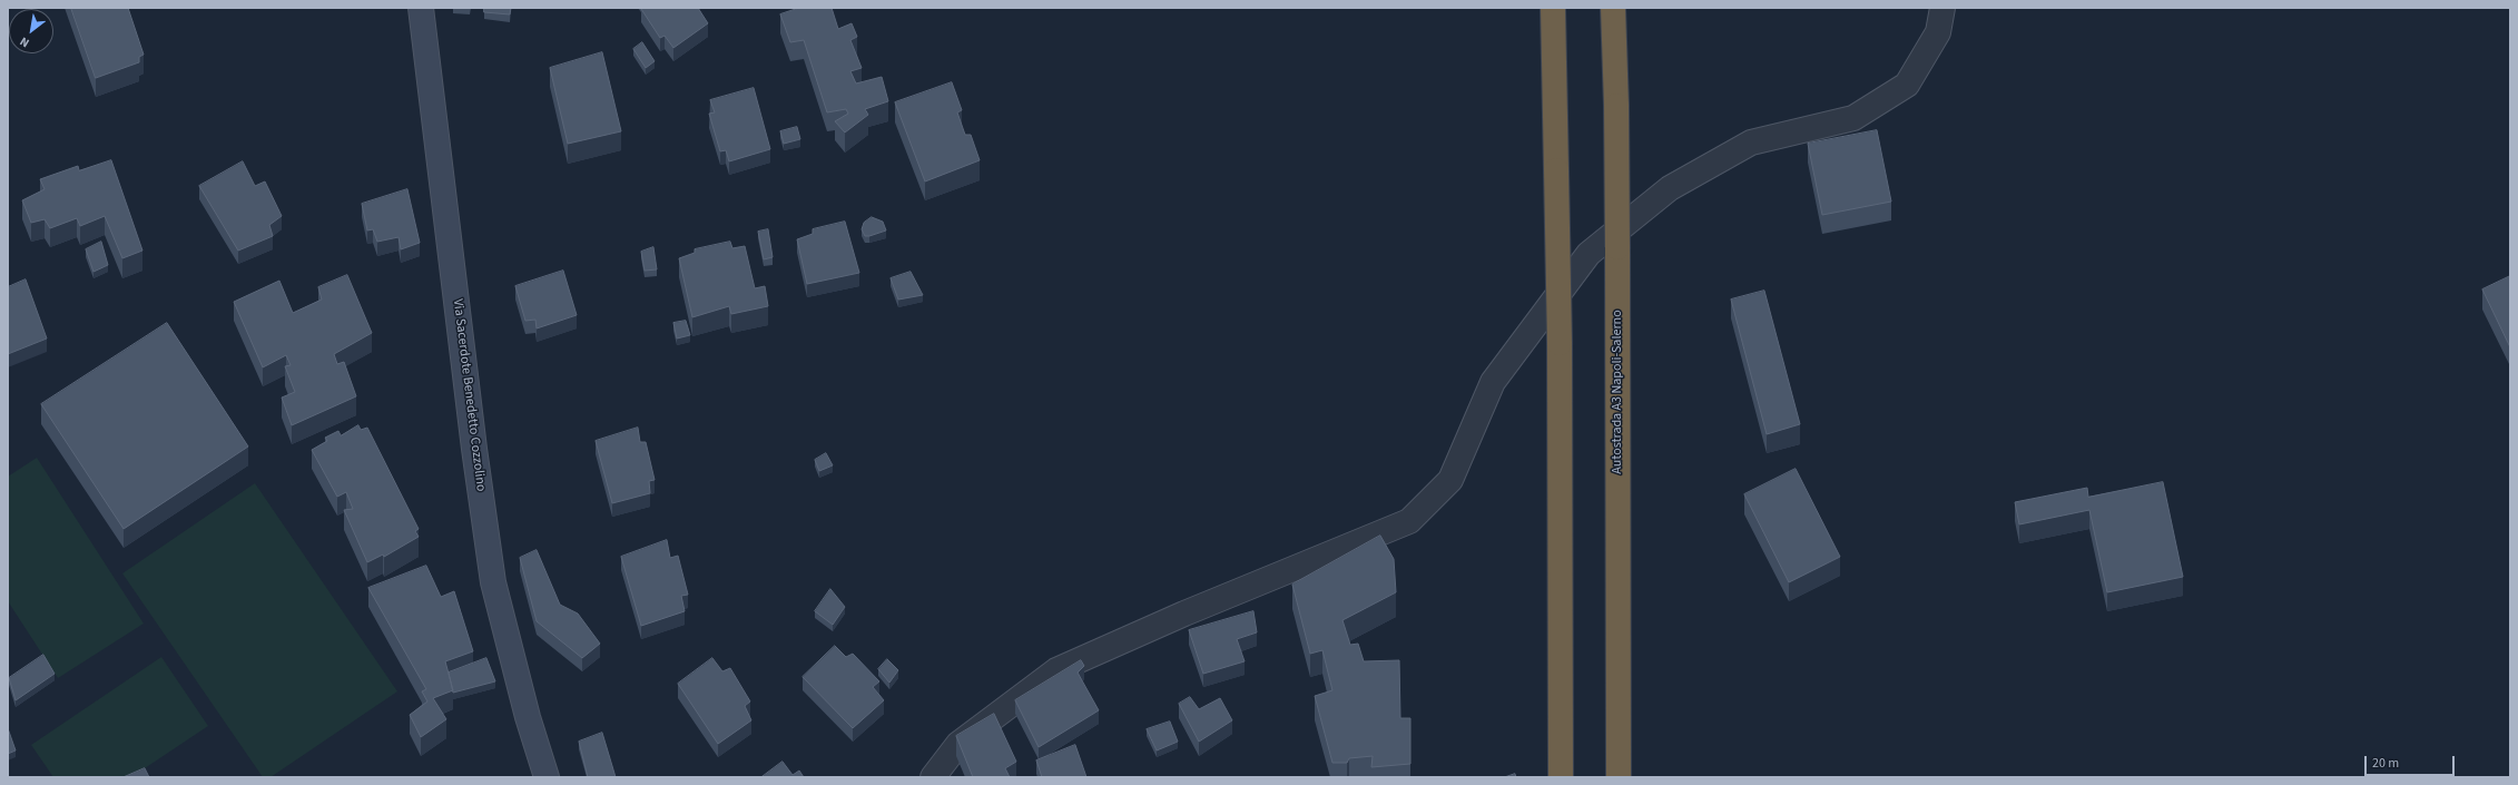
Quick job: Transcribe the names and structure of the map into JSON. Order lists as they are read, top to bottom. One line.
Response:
{"streets":{"highway":["Autostrada A3 Napoli-Salerno"],"main road":["Via Sacerdote Benedetto Cozzolino"]},"scale_bar":"20 m","north":"bottom left"}
